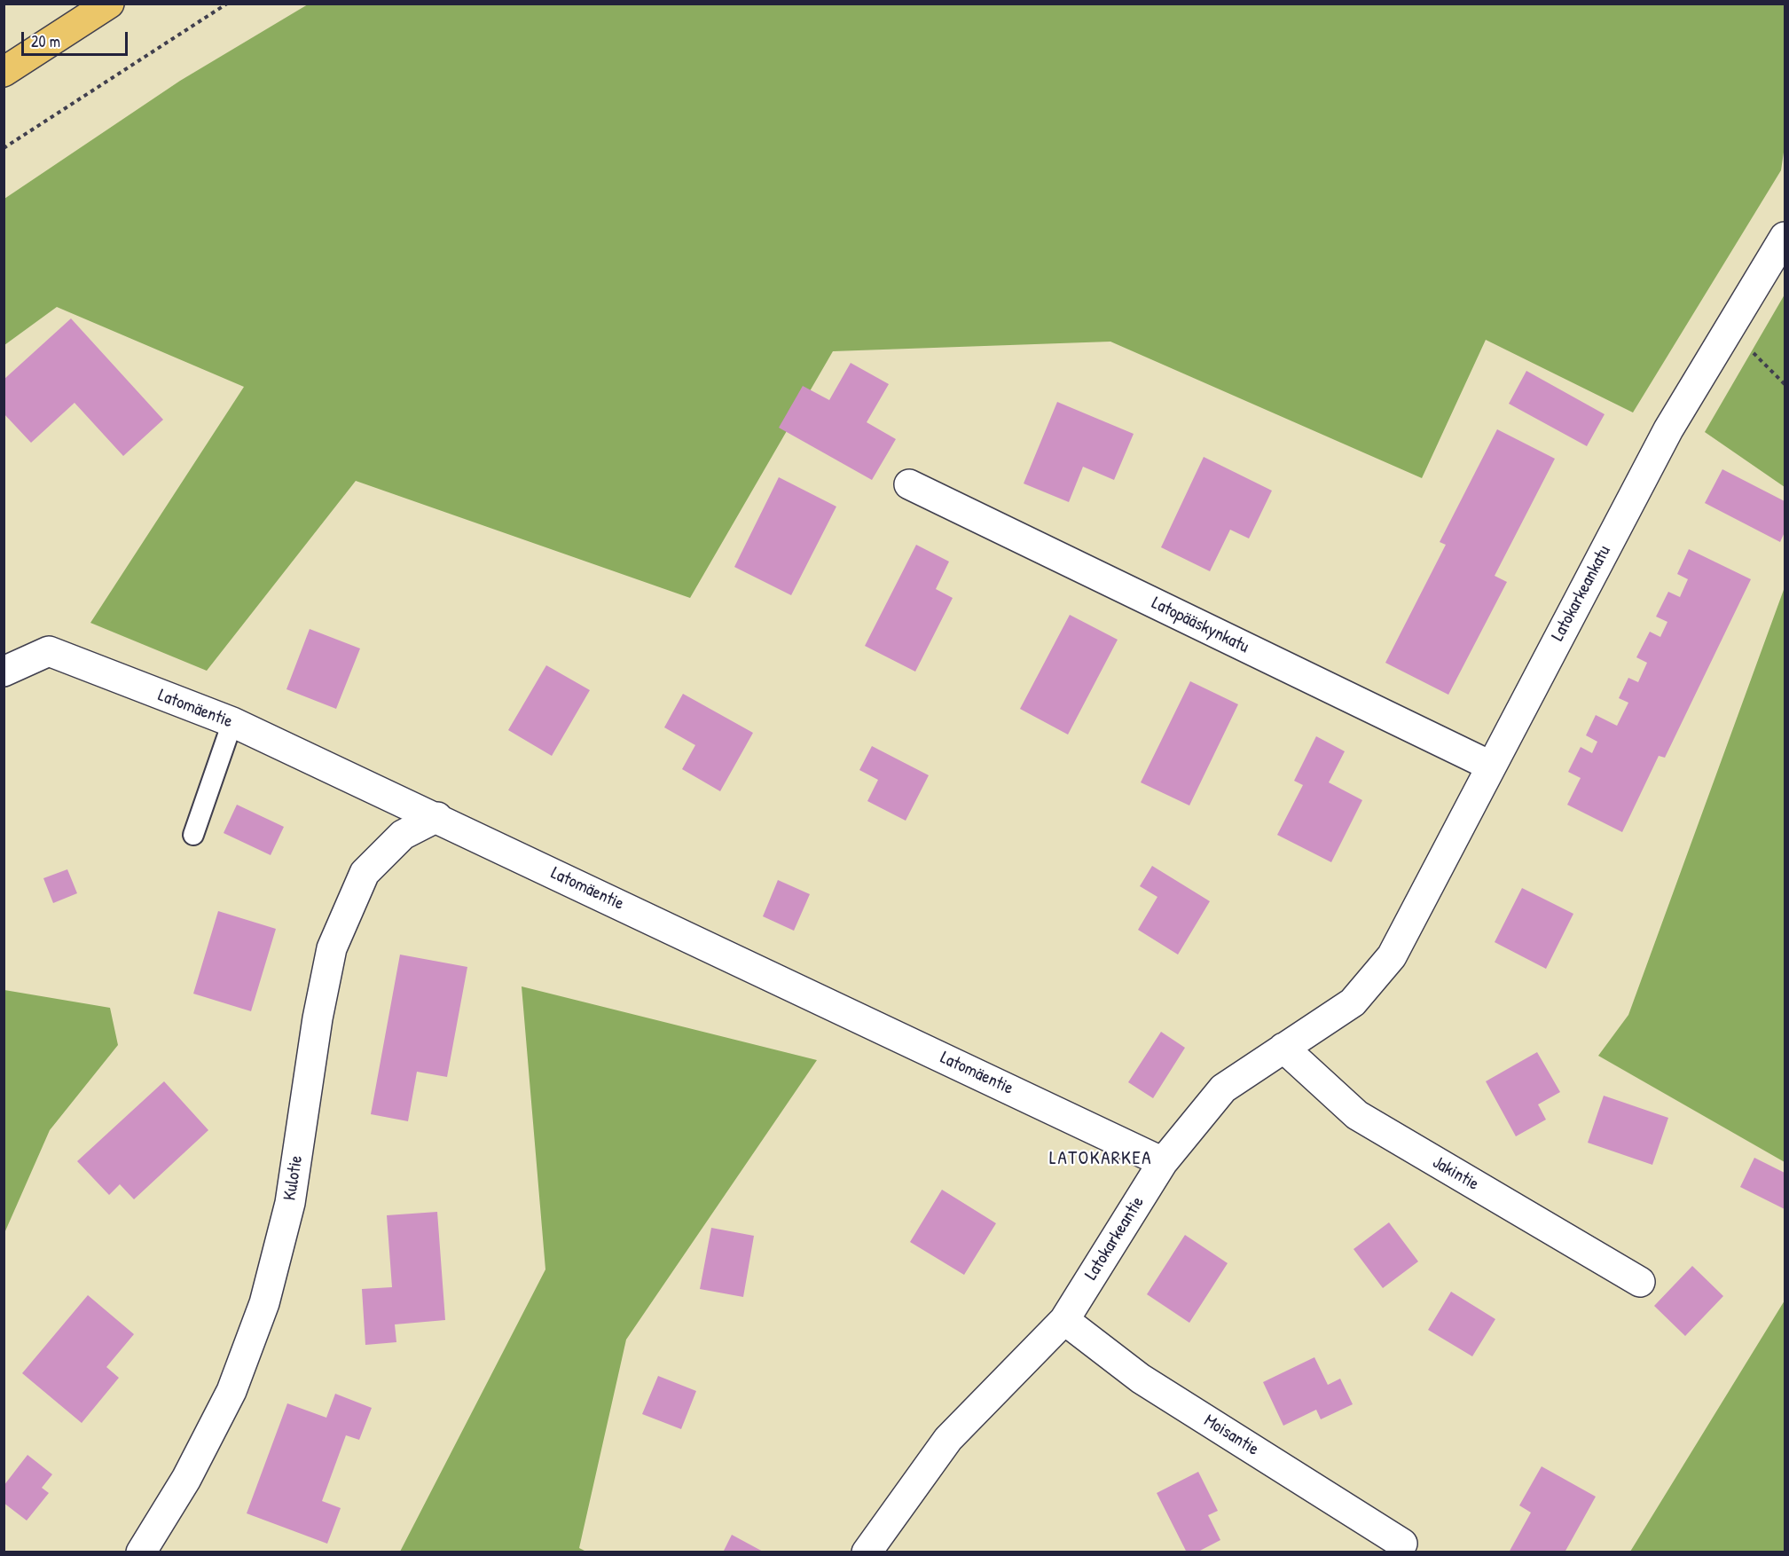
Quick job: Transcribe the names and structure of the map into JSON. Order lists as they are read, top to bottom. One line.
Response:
{"streets":{"street":["Latokarkeankatu","Latopääskynkatu","Latomäentie","Jakintie","Kulotie","Latokarkeantie","Moisantie"]},"crossings":[["Latokarkeankatu","Latopääskynkatu"],["Latokarkeankatu","Latokarkeantie"],["Latomäentie","Kulotie"],["Latomäentie","Latokarkeantie"],["Jakintie","Latokarkeantie"],["Latokarkeantie","Moisantie"]],"districts":["LATOKARKEA"],"scale_bar":"20 m"}
